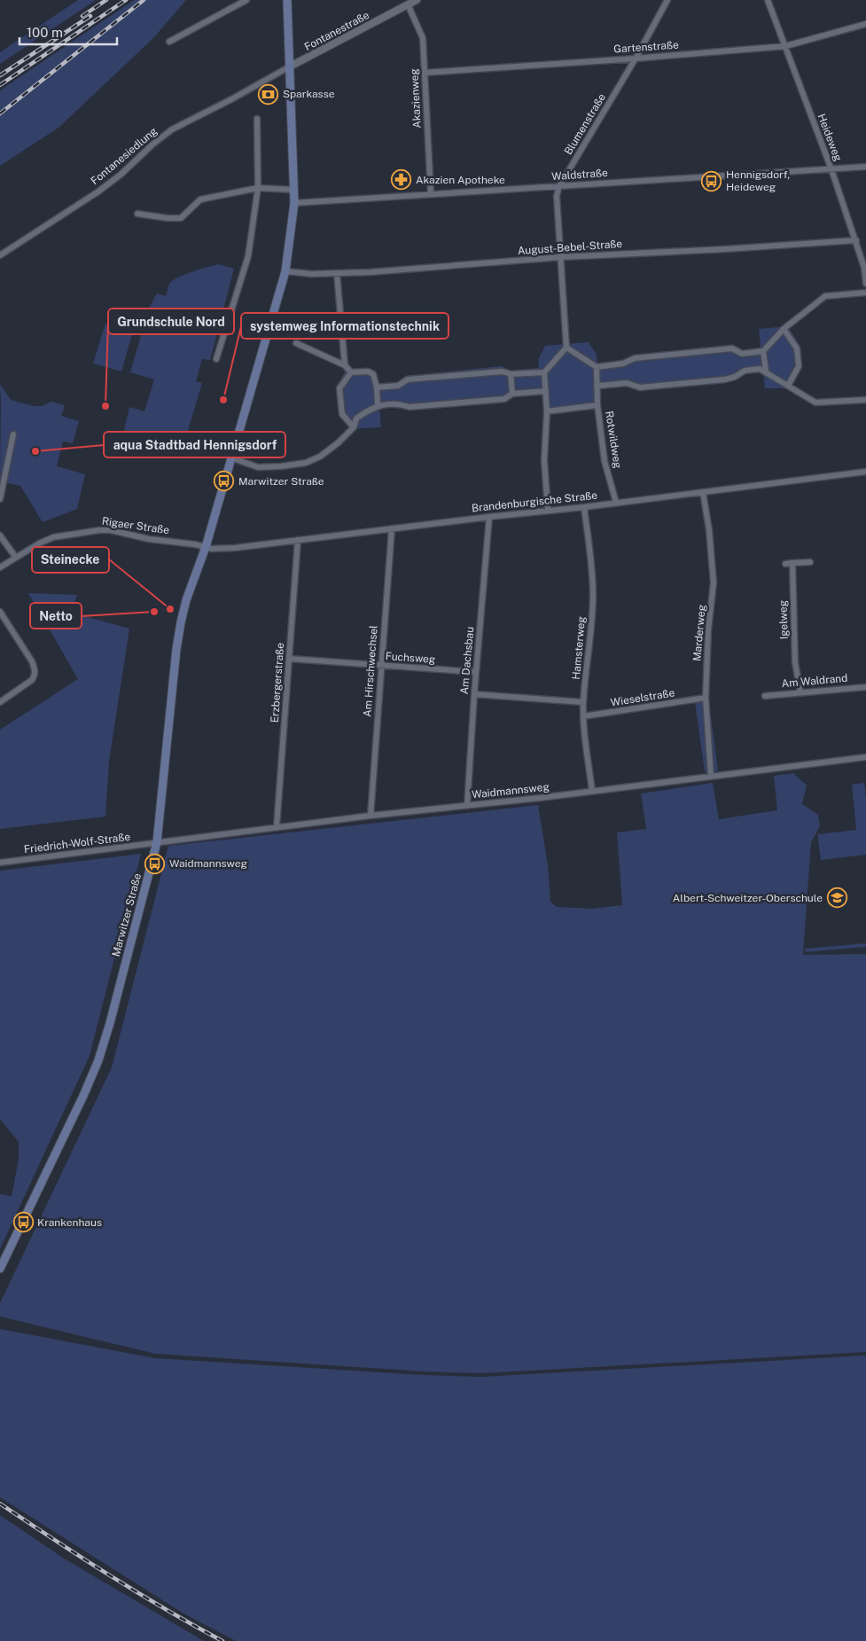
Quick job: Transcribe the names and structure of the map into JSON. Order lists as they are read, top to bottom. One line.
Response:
{"streets":{"main road":["Marwitzer Straße"],"street":["Fontanestraße","Gartenstraße","Akazienweg","Blumenstraße","Heideweg","Fontanesiedlung","Waldstraße","August-Bebel-Straße","Rotwildweg","Brandenburgische Straße","Rigaer Straße","Igelweg","Marderweg","Hamsterweg","Fuchsweg","Am Dachsbau","Am Hirschwechsel","Am Waldrand","Erzbergerstraße","Wieselstraße","Waidmannsweg","Friedrich-Wolf-Straße"]},"crossings":[["Fontanestraße","Akazienweg"],["Fontanestraße","Fontanesiedlung"],["Fontanestraße","Marwitzer Straße"],["Gartenstraße","Akazienweg"],["Gartenstraße","Blumenstraße"],["Gartenstraße","Heideweg"],["Akazienweg","Waldstraße"],["Blumenstraße","Waldstraße"],["Blumenstraße","August-Bebel-Straße"],["Heideweg","Waldstraße"],["Heideweg","August-Bebel-Straße"],["Fontanesiedlung","Marwitzer Straße"],["Waldstraße","Marwitzer Straße"],["August-Bebel-Straße","Marwitzer Straße"],["Rotwildweg","Brandenburgische Straße"],["Brandenburgische Straße","Rigaer Straße"],["Brandenburgische Straße","Marderweg"],["Brandenburgische Straße","Hamsterweg"],["Brandenburgische Straße","Am Dachsbau"],["Brandenburgische Straße","Am Hirschwechsel"],["Brandenburgische Straße","Erzbergerstraße"],["Brandenburgische Straße","Marwitzer Straße"],["Rigaer Straße","Marwitzer Straße"],["Igelweg","Am Waldrand"],["Marderweg","Wieselstraße"],["Marderweg","Waidmannsweg"],["Hamsterweg","Wieselstraße"],["Hamsterweg","Waidmannsweg"],["Fuchsweg","Am Dachsbau"],["Fuchsweg","Am Hirschwechsel"],["Fuchsweg","Erzbergerstraße"],["Am Dachsbau","Waidmannsweg"],["Am Hirschwechsel","Waidmannsweg"],["Erzbergerstraße","Waidmannsweg"],["Waidmannsweg","Friedrich-Wolf-Straße"],["Waidmannsweg","Marwitzer Straße"],["Friedrich-Wolf-Straße","Marwitzer Straße"]],"places":{"bank":["Sparkasse"],"pharmacy":["Akazien Apotheke"],"bus stop":["Hennigsdorf, Heideweg","Marwitzer Straße","Waidmannsweg","Krankenhaus"],"other":["systemweg Informationstechnik","Grundschule Nord","aqua Stadtbad Hennigsdorf","Steinecke","Netto"],"school or university":["Albert-Schweitzer-Oberschule"]},"scale_bar":"100 m"}
